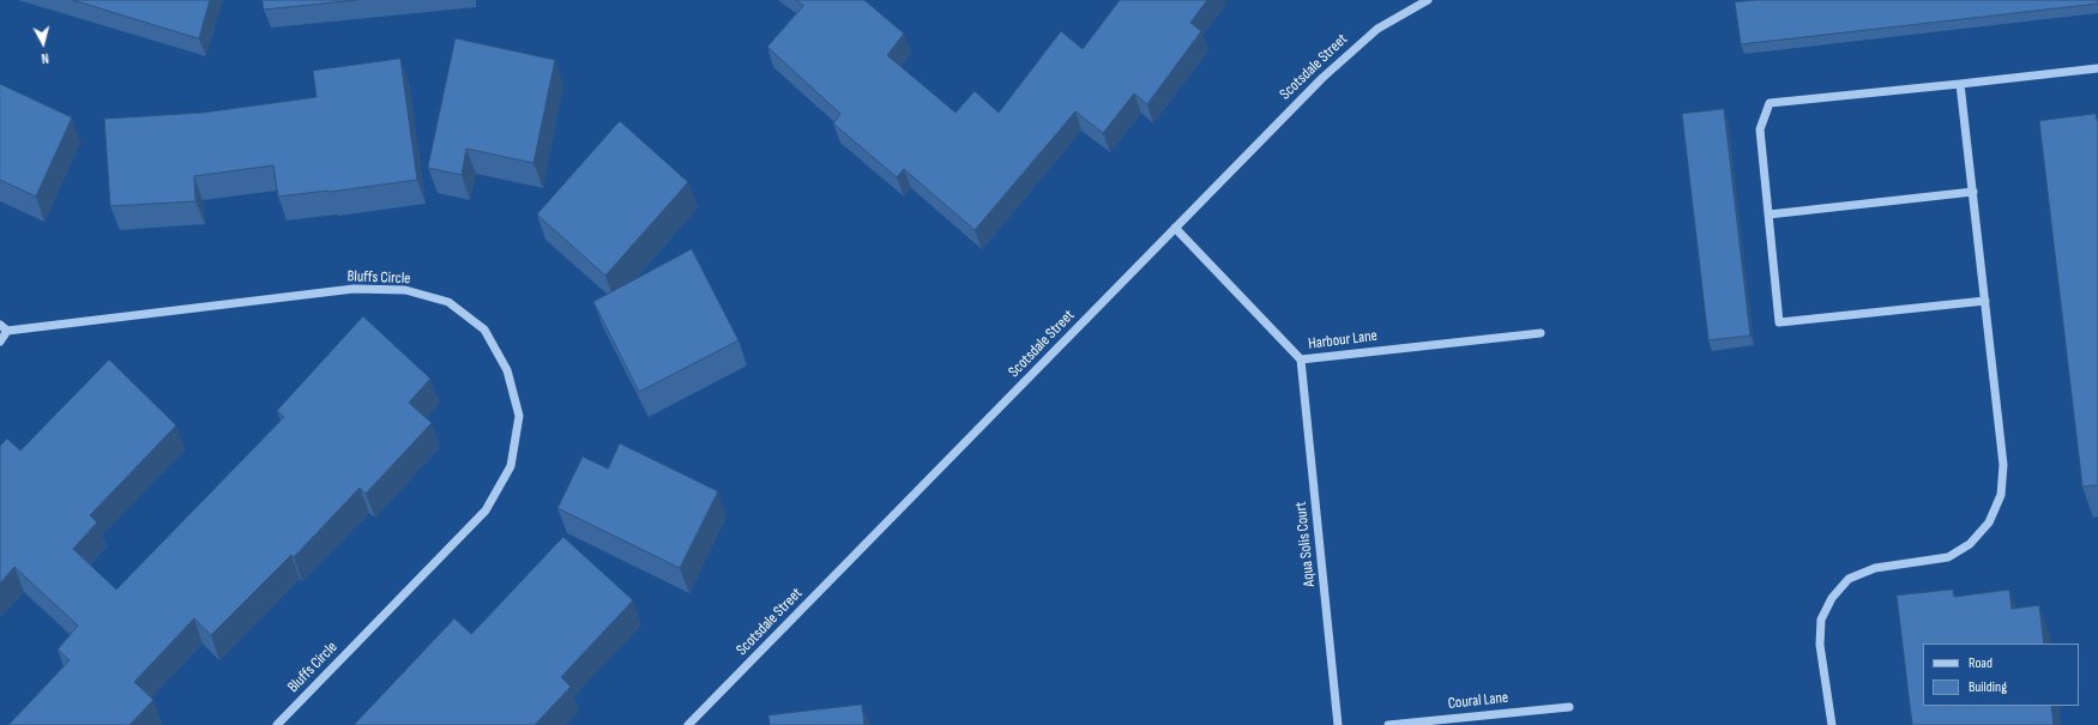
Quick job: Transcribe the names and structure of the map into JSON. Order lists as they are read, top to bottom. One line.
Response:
{"streets":{"street":["Scotsdale Street","Bluffs Circle","Harbour Lane","Aqua Solis Court","Coural Lane"]},"crossings":[["Scotsdale Street","Harbour Lane"],["Harbour Lane","Aqua Solis Court"]],"legend":["Road","Building"],"north":"bottom"}
